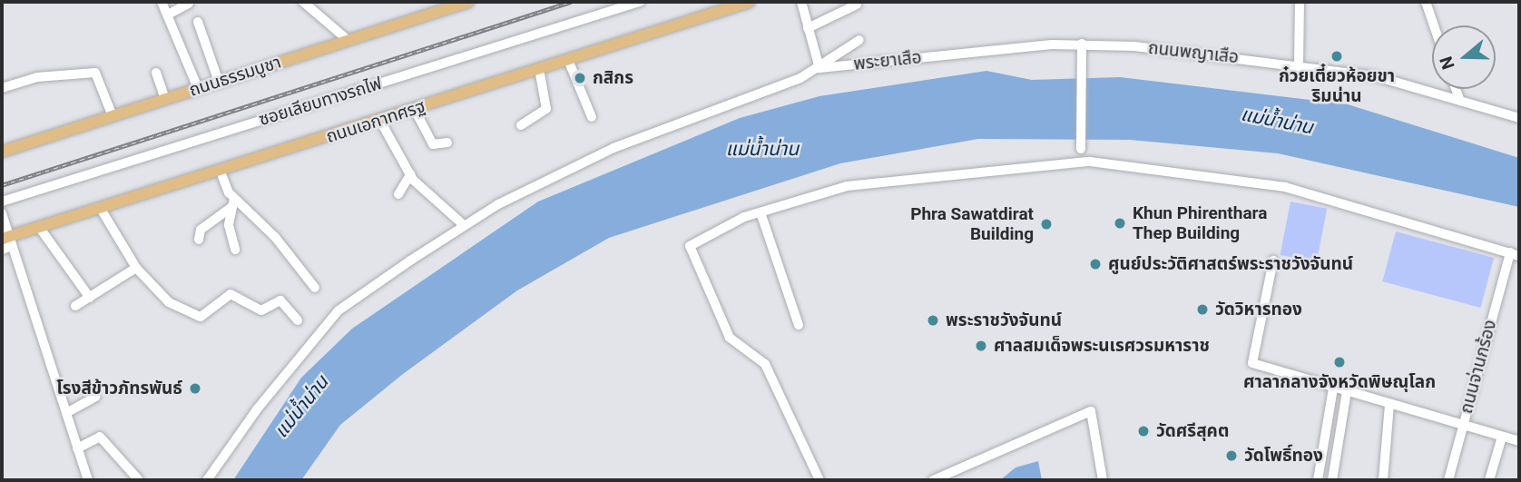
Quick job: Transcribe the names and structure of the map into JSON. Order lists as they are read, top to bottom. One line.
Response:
{"streets":{"main road":["ถนนธรรมบูชา","ถนนเอกาทศรฐ"],"street":["ถนนพญาเสือ","พระยาเสือ","ซอยเลียบทางรถไฟ","ถนนจ่านกร้อง"]},"crossings":[["ถนนพญาเสือ","พระยาเสือ"]],"water":["แม่น้ำน่าน"],"places":["ก๋วยเตี๋ยวห้อยขา ริมน่าน","กสิกร","Khun Phirenthara Thep Building","Phra Sawatdirat Building","ศูนย์ประวัติศาสตร์พระราชวังจันทน์","วัดวิหารทอง","พระราชวังจันทน์","ศาลสมเด็จพระนเรศวรมหาราช","ศาลากลางจังหวัดพิษณุโลก","โรงสีข้าวภัทรพันธ์","วัดศรีสุคต","วัดโพธิ์ทอง"],"north":"left"}
